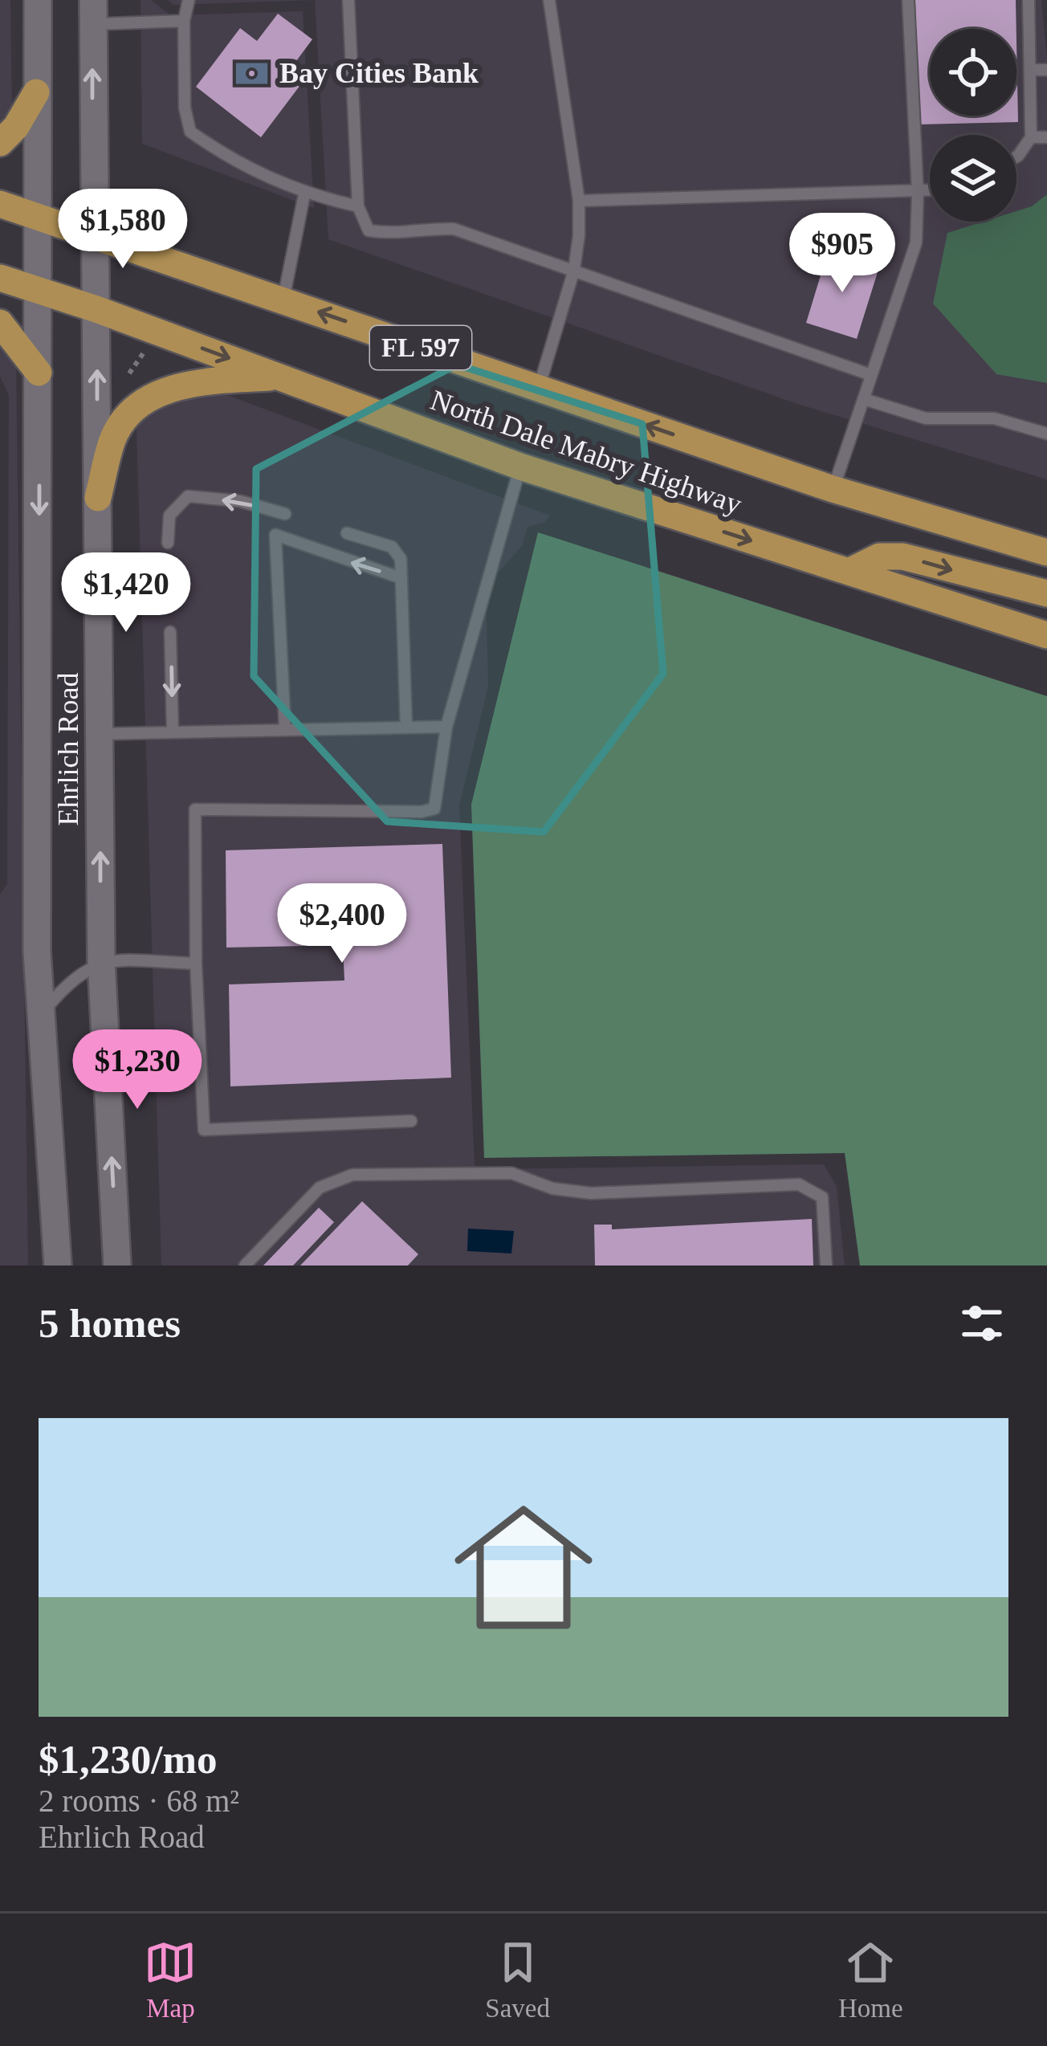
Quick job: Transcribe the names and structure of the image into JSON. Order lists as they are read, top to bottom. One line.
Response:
{"streets":{"main road":["FL 597","North Dale Mabry Highway","Ehrlich Road"]},"crossings":[["North Dale Mabry Highway","Ehrlich Road"]],"places":{"bank":["Bay Cities Bank"]},"page":{"price":["$1,580","$905","$1,420","$2,400","$1,230"],"heading":"5 homes","list":[{"name":"$1,230/mo","note":"2 rooms · 68 m² · Ehrlich Road"}],"tabs":["Map","Saved","Home"]}}
